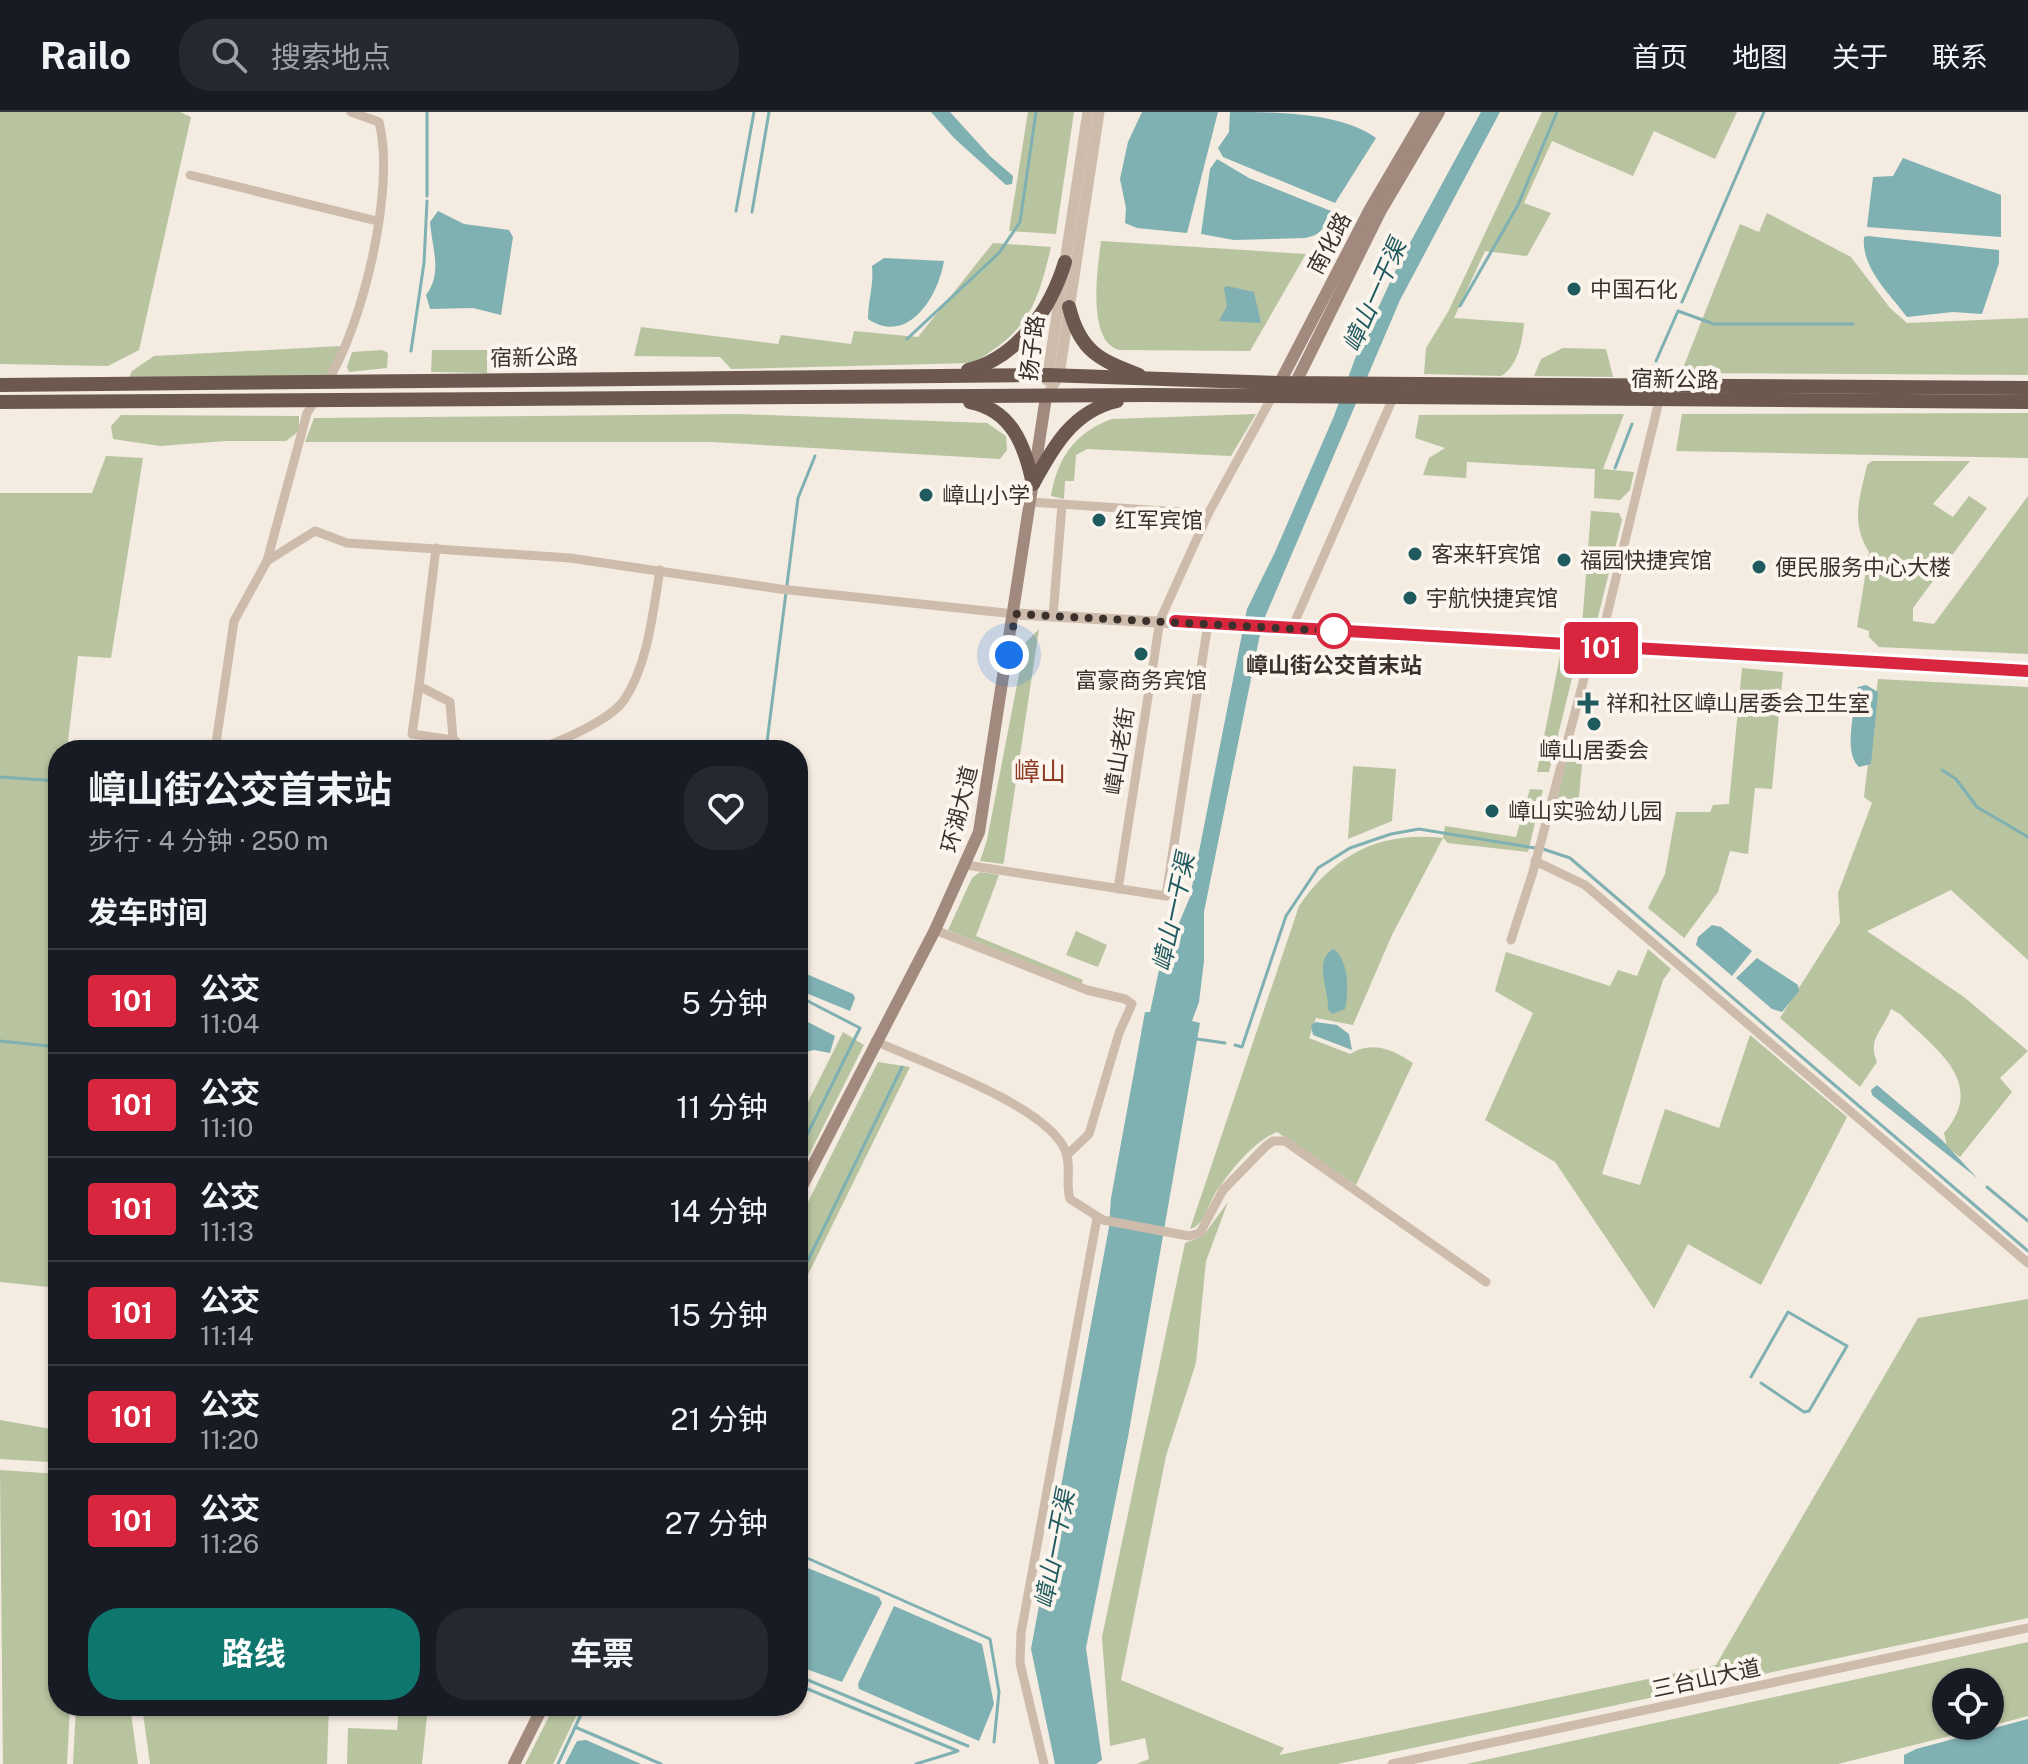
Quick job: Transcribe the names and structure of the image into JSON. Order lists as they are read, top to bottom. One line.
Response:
{"streets":{"highway":["宿新公路"],"main road":["南化路","环湖大道"],"street":["扬子路","嶂山老街","三台山大道"]},"crossings":[["南化路","宿新公路"],["南化路","嶂山老街"],["扬子路","环湖大道"]],"districts":["嶂山"],"water":["嶂山一干渠"],"places":{"other":["中国石化","嶂山小学","红军宾馆","客来轩宾馆","福园快捷宾馆","便民服务中心大楼","宇航快捷宾馆","嶂山街公交首末站","富豪商务宾馆","嶂山居委会","嶂山实验幼儿园"],"health":["祥和社区嶂山居委会卫生室"]},"lines":["bus line 101"],"page":{"header":"Railo","search":"搜索地点","nav":["首页","地图","关于","联系"],"on_map":"101","heading":[["嶂山街公交首末站","步行 · 4 分钟 · 250 m"],"发车时间"],"list":[{"mark":"101","name":"公交","note":"11:04","value":"5 分钟"},{"mark":"101","name":"公交","note":"11:10","value":"11 分钟"},{"mark":"101","name":"公交","note":"11:13","value":"14 分钟"},{"mark":"101","name":"公交","note":"11:14","value":"15 分钟"},{"mark":"101","name":"公交","note":"11:20","value":"21 分钟"},{"mark":"101","name":"公交","note":"11:26","value":"27 分钟"}],"buttons":["路线","车票"]}}
